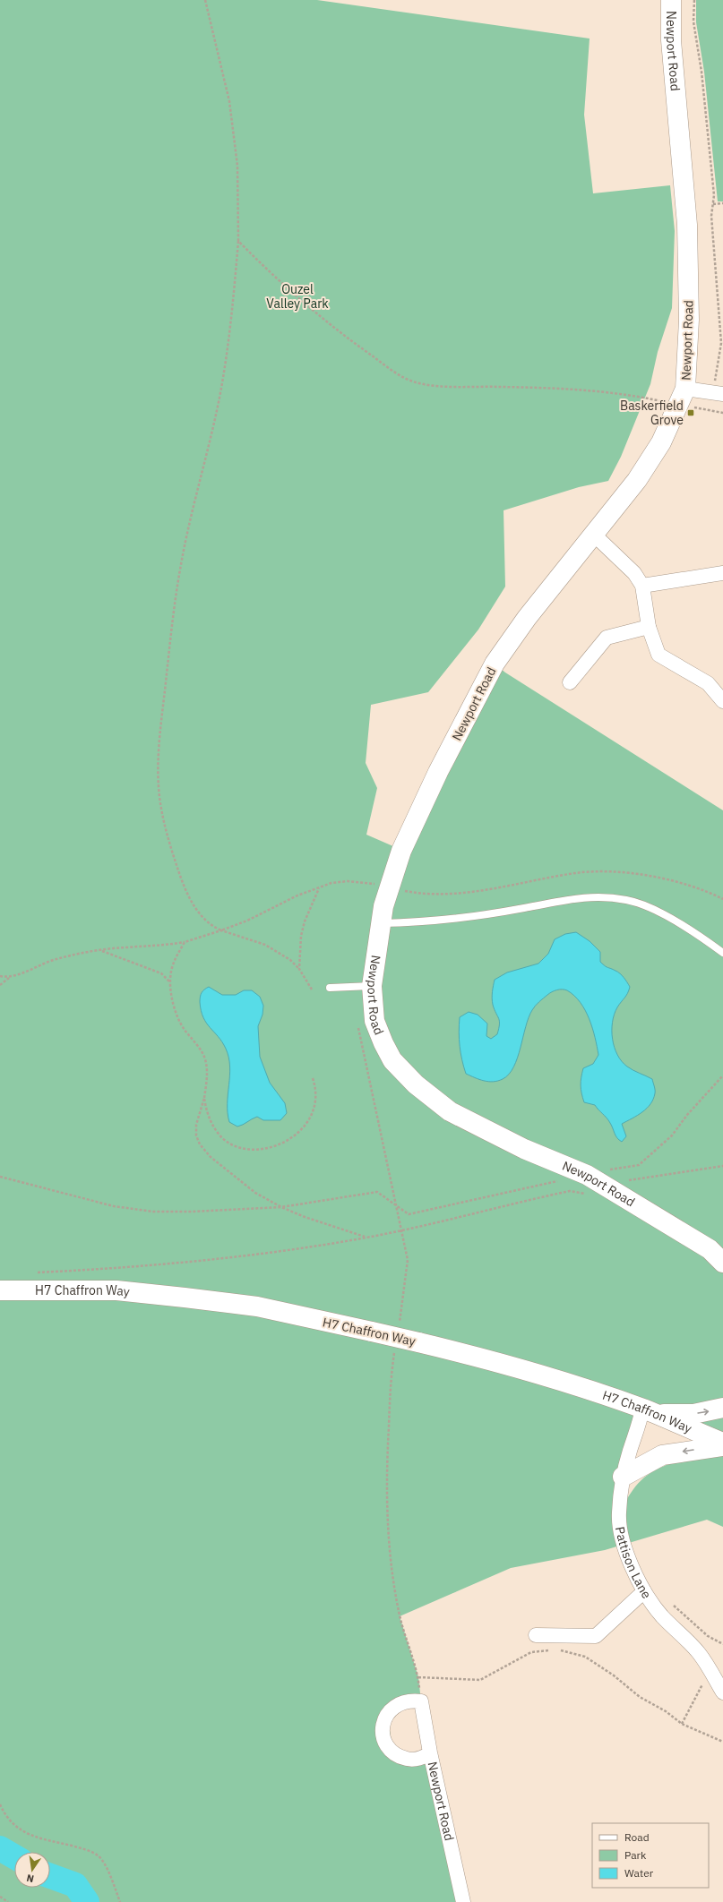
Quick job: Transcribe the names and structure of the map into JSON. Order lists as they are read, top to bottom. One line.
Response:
{"streets":{"street":["Newport Road","H7 Chaffron Way","Pattison Lane"]},"crossings":[["H7 Chaffron Way","Pattison Lane"]],"parks":["Ouzel Valley Park"],"places":{"transit":["Baskerfield Grove"]},"legend":["Road","Park","Water"],"north":"bottom"}
